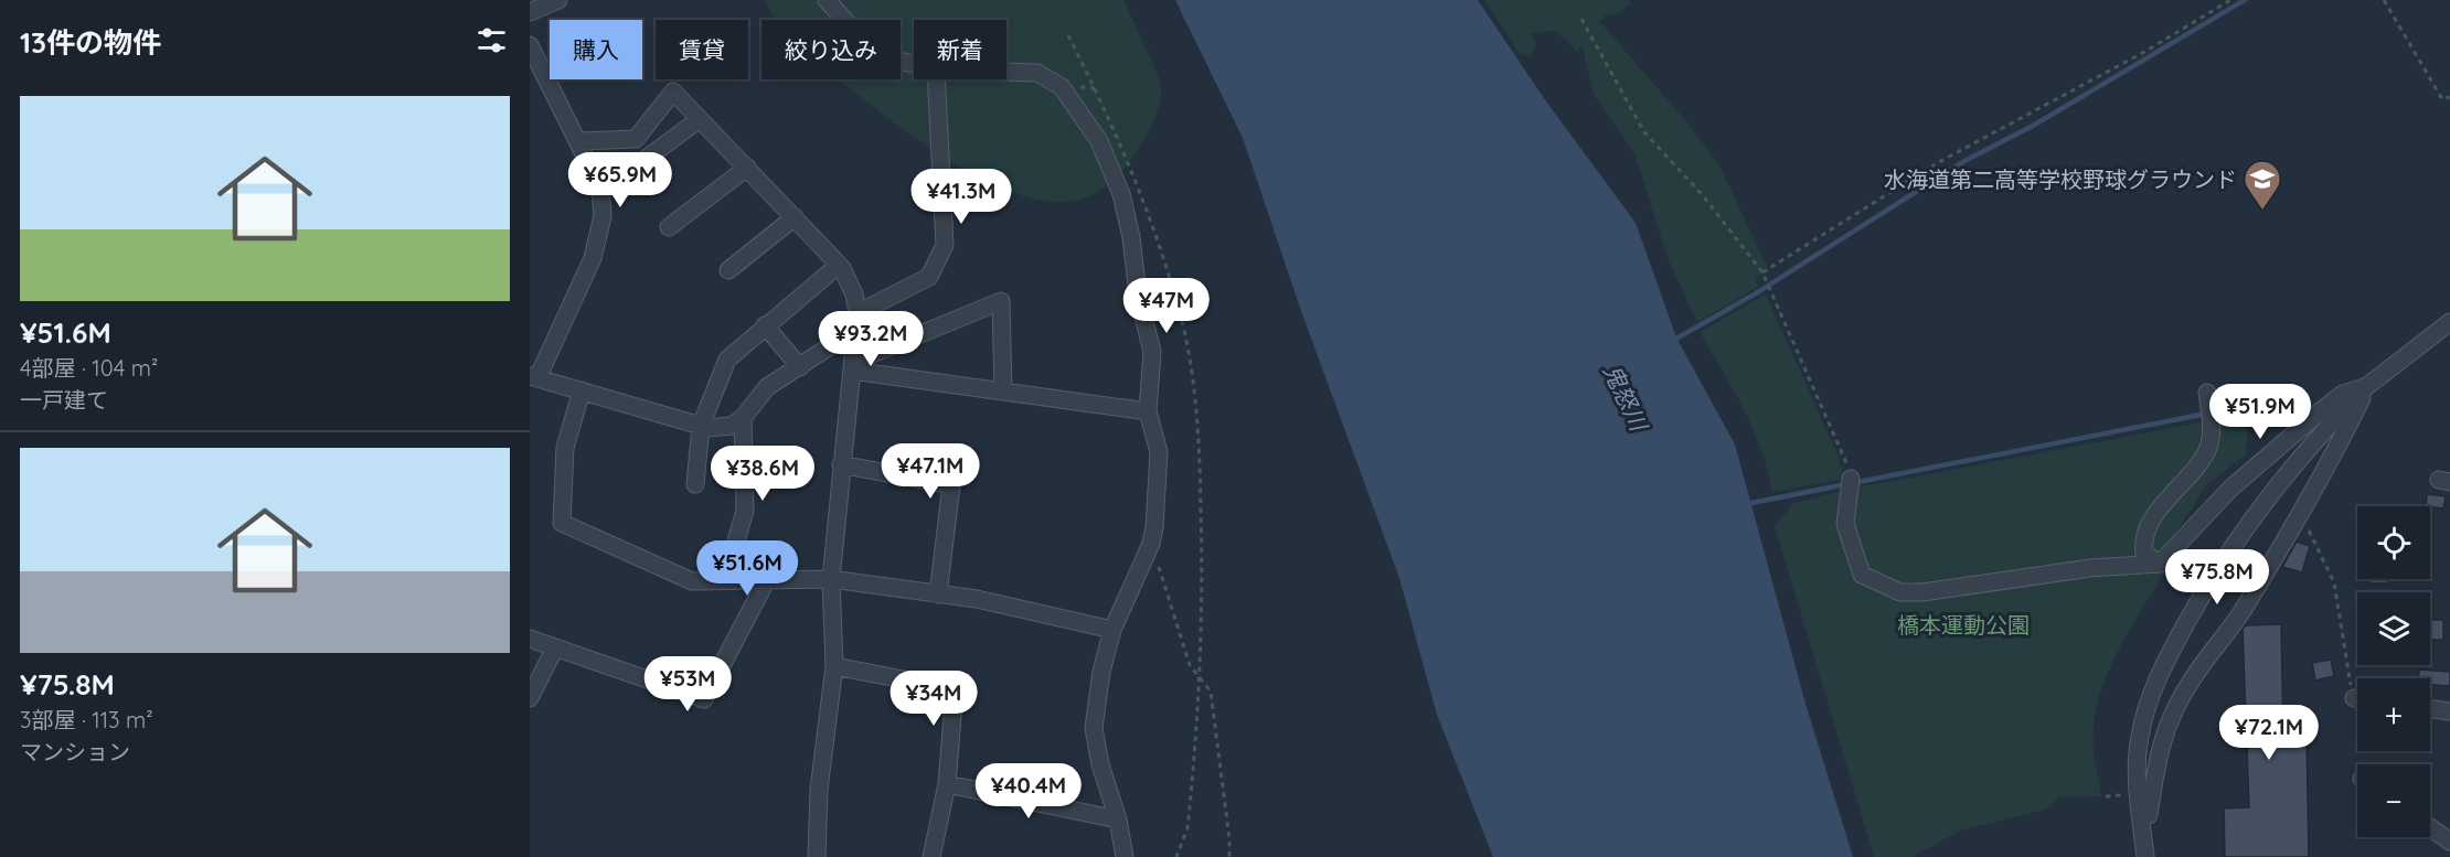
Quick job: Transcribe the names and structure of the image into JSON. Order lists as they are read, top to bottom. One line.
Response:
{"water":["鬼怒川"],"parks":["橋本運動公園"],"places":{"school or university":["水海道第二高等学校野球グラウンド"]},"page":{"heading":"13件の物件","chip":["購入","賃貸","絞り込み","新着"],"list":[{"name":"¥51.6M","note":"4部屋 · 104 m² · 一戸建て"},{"name":"¥75.8M","note":"3部屋 · 113 m² · マンション"}],"price":["¥65.9M","¥41.3M","¥47M","¥93.2M","¥51.9M","¥47.1M","¥38.6M","¥51.6M","¥75.8M","¥53M","¥34M","¥72.1M","¥40.4M"],"map_buttons":["+","−"]}}
